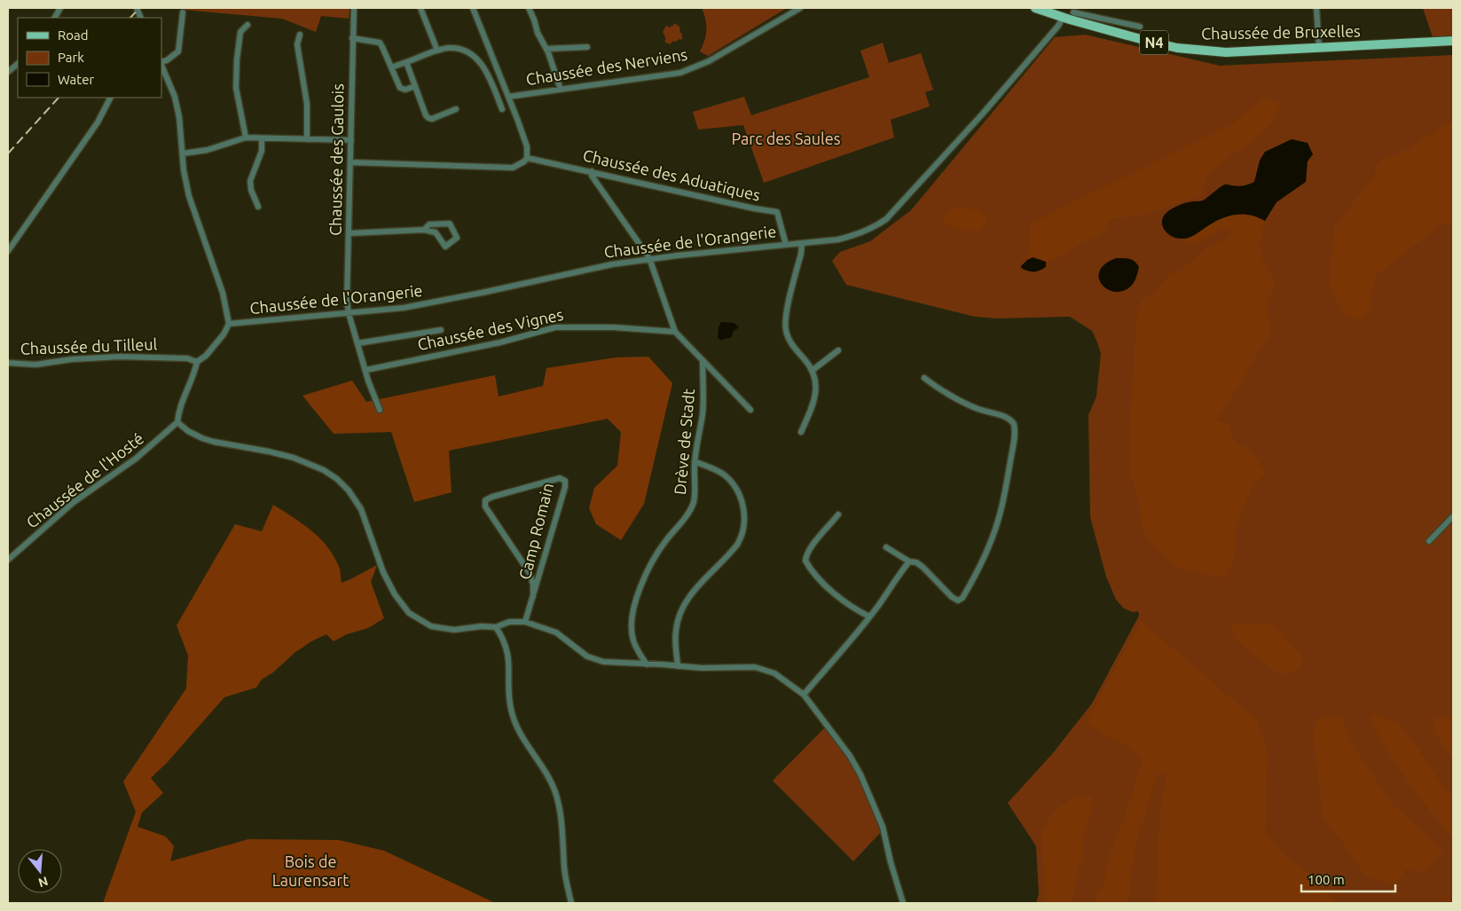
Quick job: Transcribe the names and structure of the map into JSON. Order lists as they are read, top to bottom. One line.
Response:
{"streets":{"main road":["Chaussée de Bruxelles","N4"],"street":["Chaussée des Nerviens","Chaussée des Gaulois","Chaussée des Aduatiques","Chaussée de l'Orangerie","Chaussée des Vignes","Chaussée du Tilleul","Drève de Stadt","Chaussée de l'Hosté","Camp Romain"]},"crossings":[["Chaussée de Bruxelles","Chaussée de l'Orangerie"],["Chaussée des Gaulois","Chaussée de l'Orangerie"],["Chaussée des Gaulois","Chaussée des Vignes"],["Chaussée des Aduatiques","Chaussée de l'Orangerie"]],"parks":["Parc des Saules","Bois de Laurensart"],"legend":["Road","Park","Water"],"scale_bar":"100 m","north":"bottom"}
